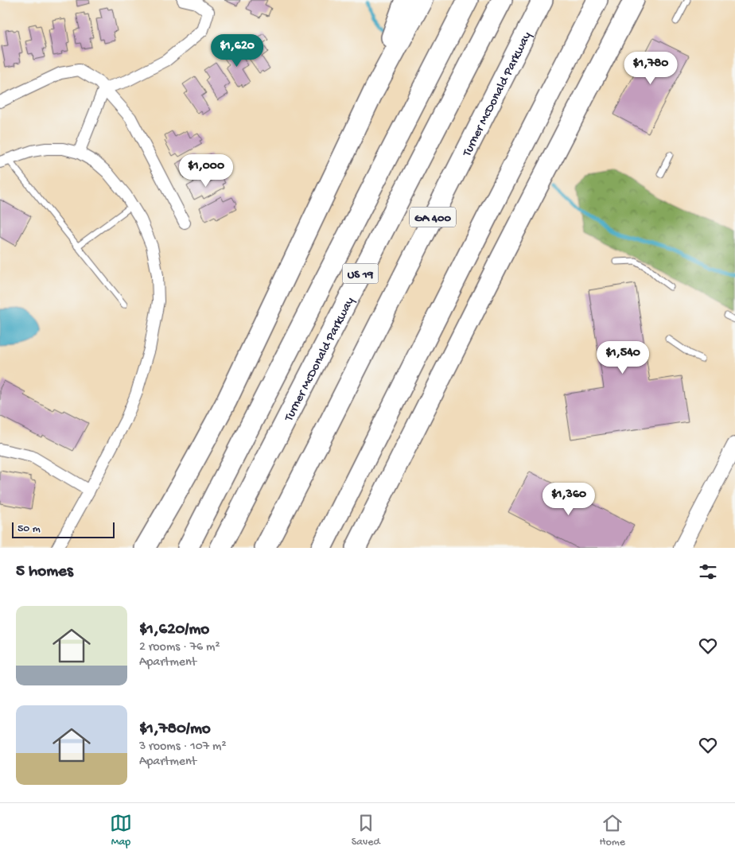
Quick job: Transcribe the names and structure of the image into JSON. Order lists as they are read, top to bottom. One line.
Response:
{"streets":{"highway":["Turner McDonald Parkway","GA 400","US 19"]},"scale_bar":"50 m","page":{"price":["$1,620","$1,780","$1,000","$1,540","$1,360"],"scale":"50 m","heading":"5 homes","list":[{"name":"$1,620/mo","note":"2 rooms · 76 m² · Apartment"},{"name":"$1,780/mo","note":"3 rooms · 107 m² · Apartment"}],"tabs":["Map","Saved","Home"]}}
